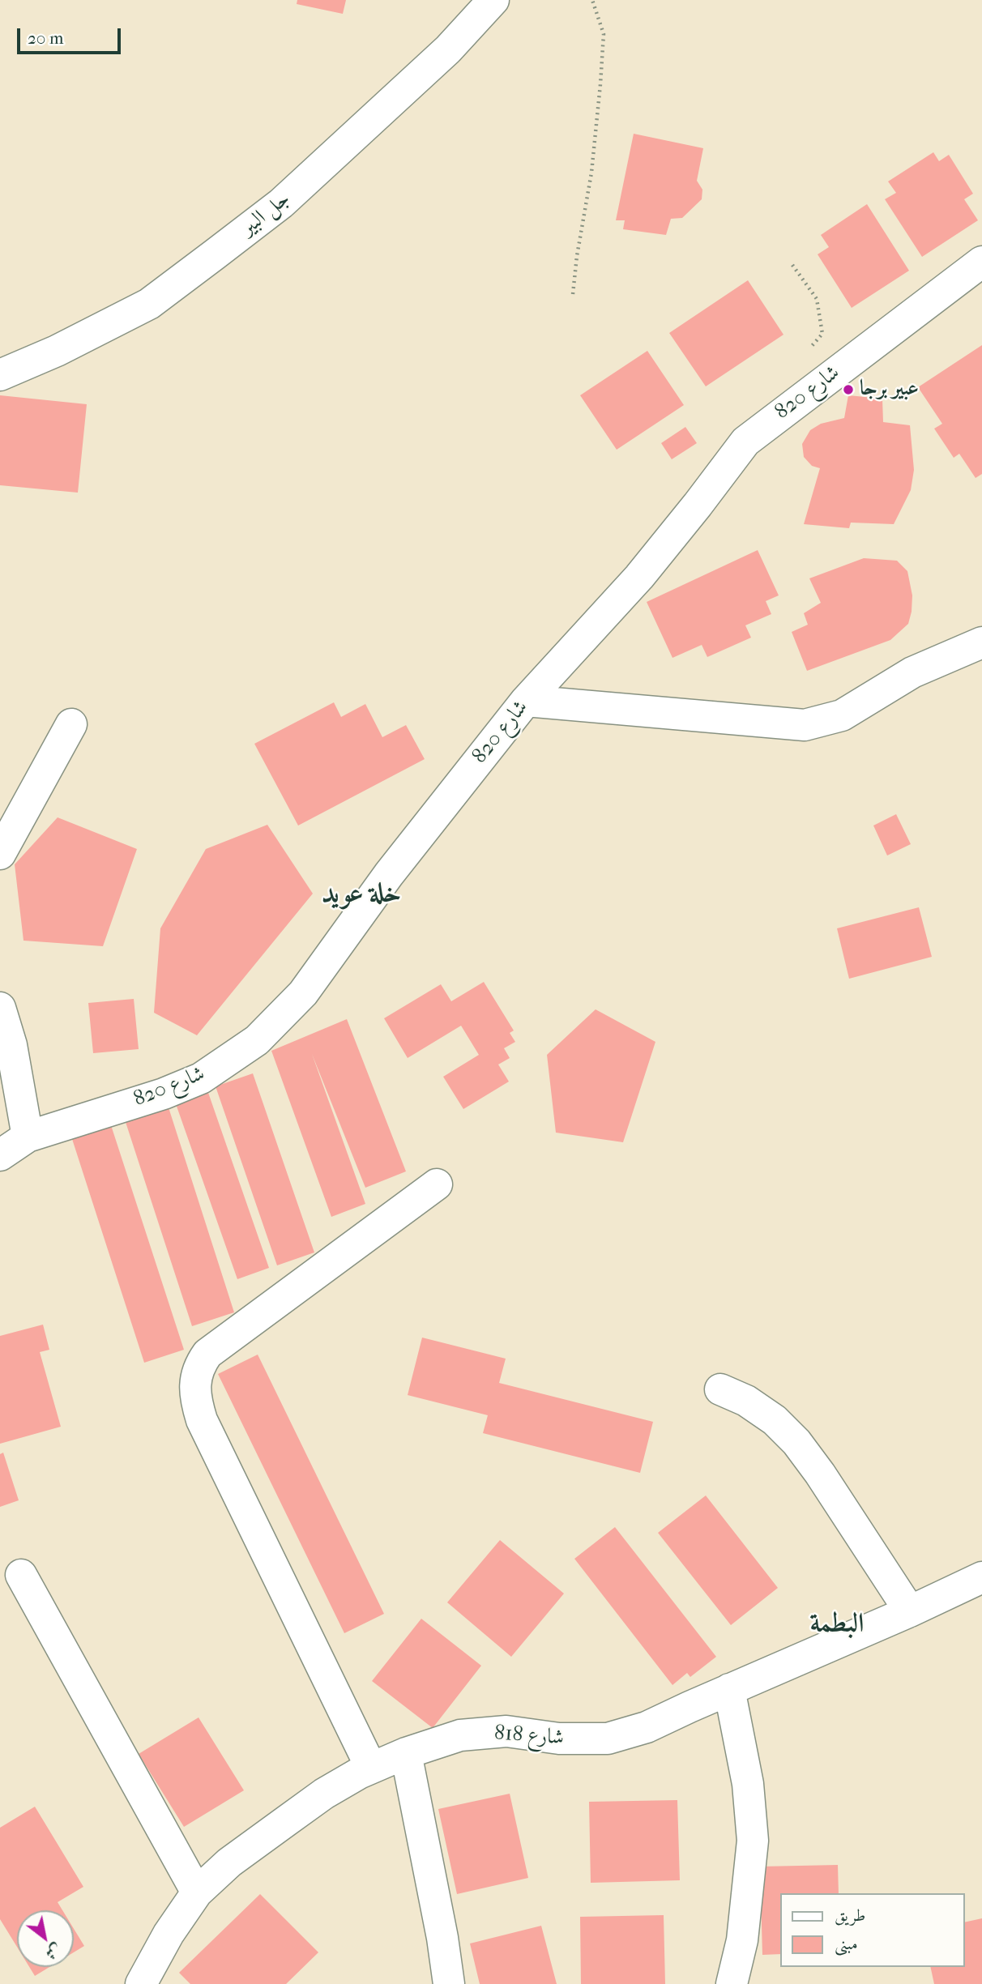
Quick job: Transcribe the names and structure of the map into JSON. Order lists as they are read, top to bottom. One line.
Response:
{"streets":{"street":["جل البير","شارع 820","شارع 818"]},"districts":["خلة عويد","البطمة"],"places":["عبير برجا"],"legend":["طريق","مبنى"],"scale_bar":"20 m","north":"bottom right"}
